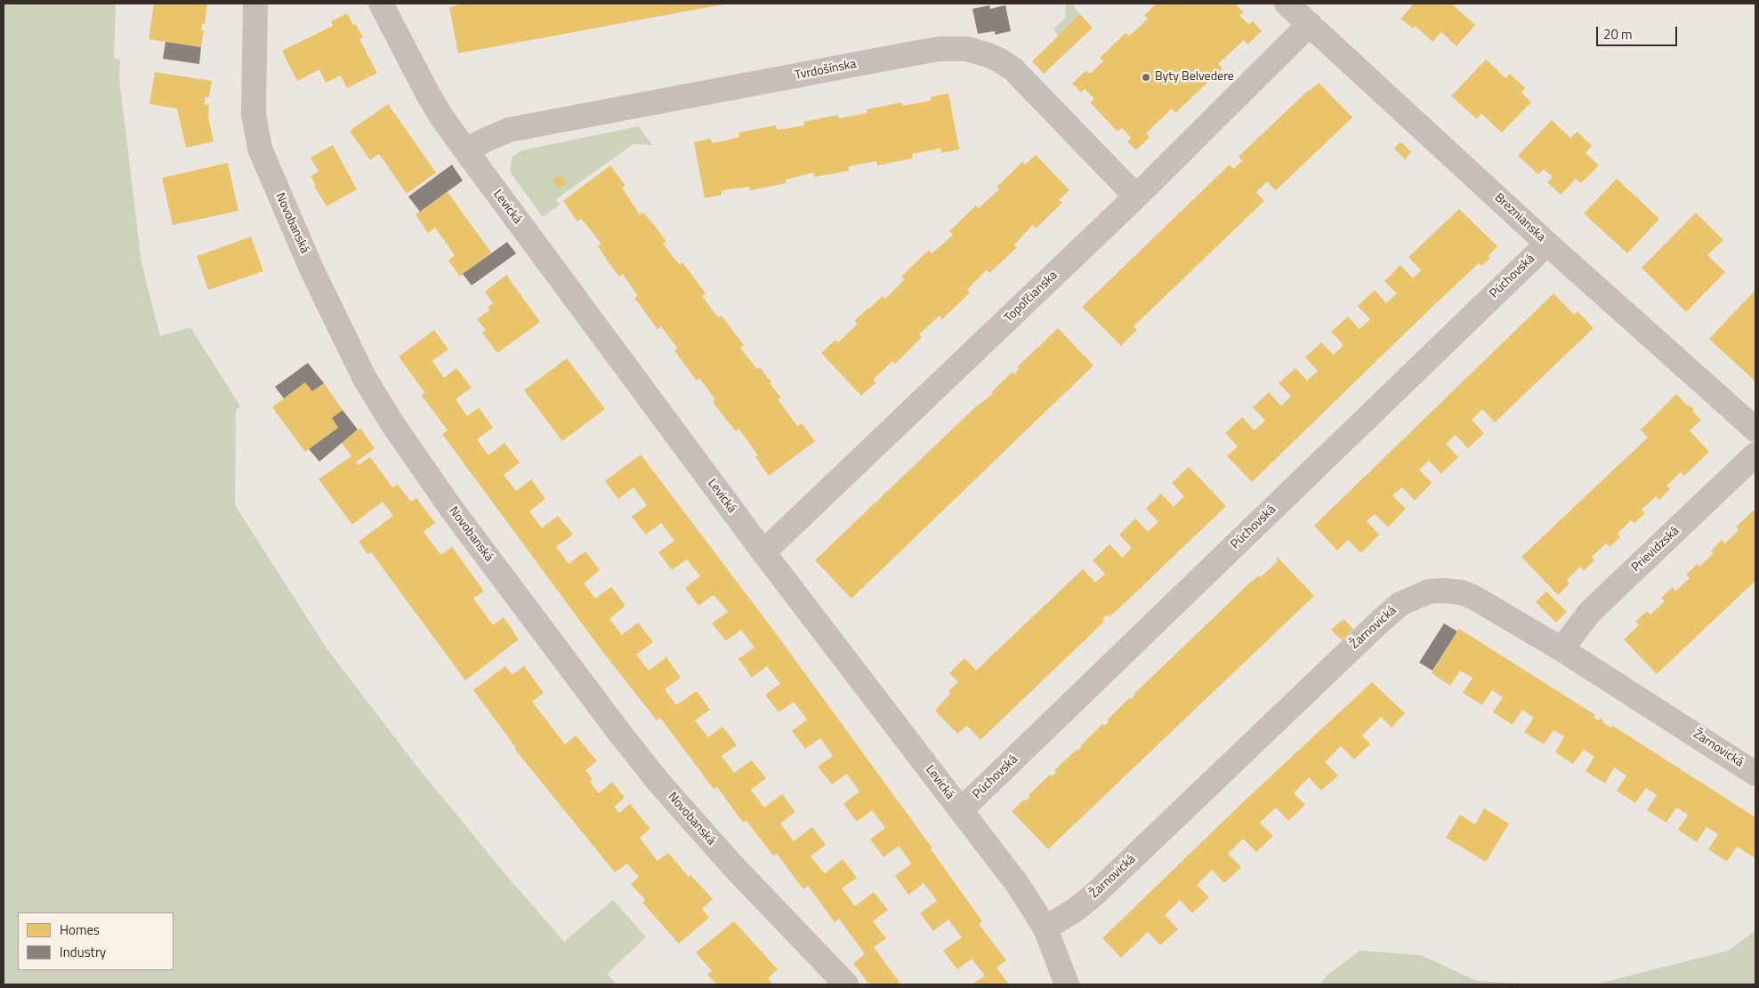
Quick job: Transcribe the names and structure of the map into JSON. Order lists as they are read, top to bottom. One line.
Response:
{"streets":{"street":["Tvrdošínska","Levická","Breznianska","Novobanská","Púchovská","Topoľčianska","Prievidzská","Žarnovická"]},"crossings":[["Tvrdošínska","Levická"],["Tvrdošínska","Topoľčianska"],["Levická","Púchovská"],["Levická","Topoľčianska"],["Levická","Žarnovická"],["Breznianska","Púchovská"],["Breznianska","Topoľčianska"],["Prievidzská","Žarnovická"]],"places":["Byty Belvedere"],"legend":["Homes","Industry"],"scale_bar":"20 m"}
